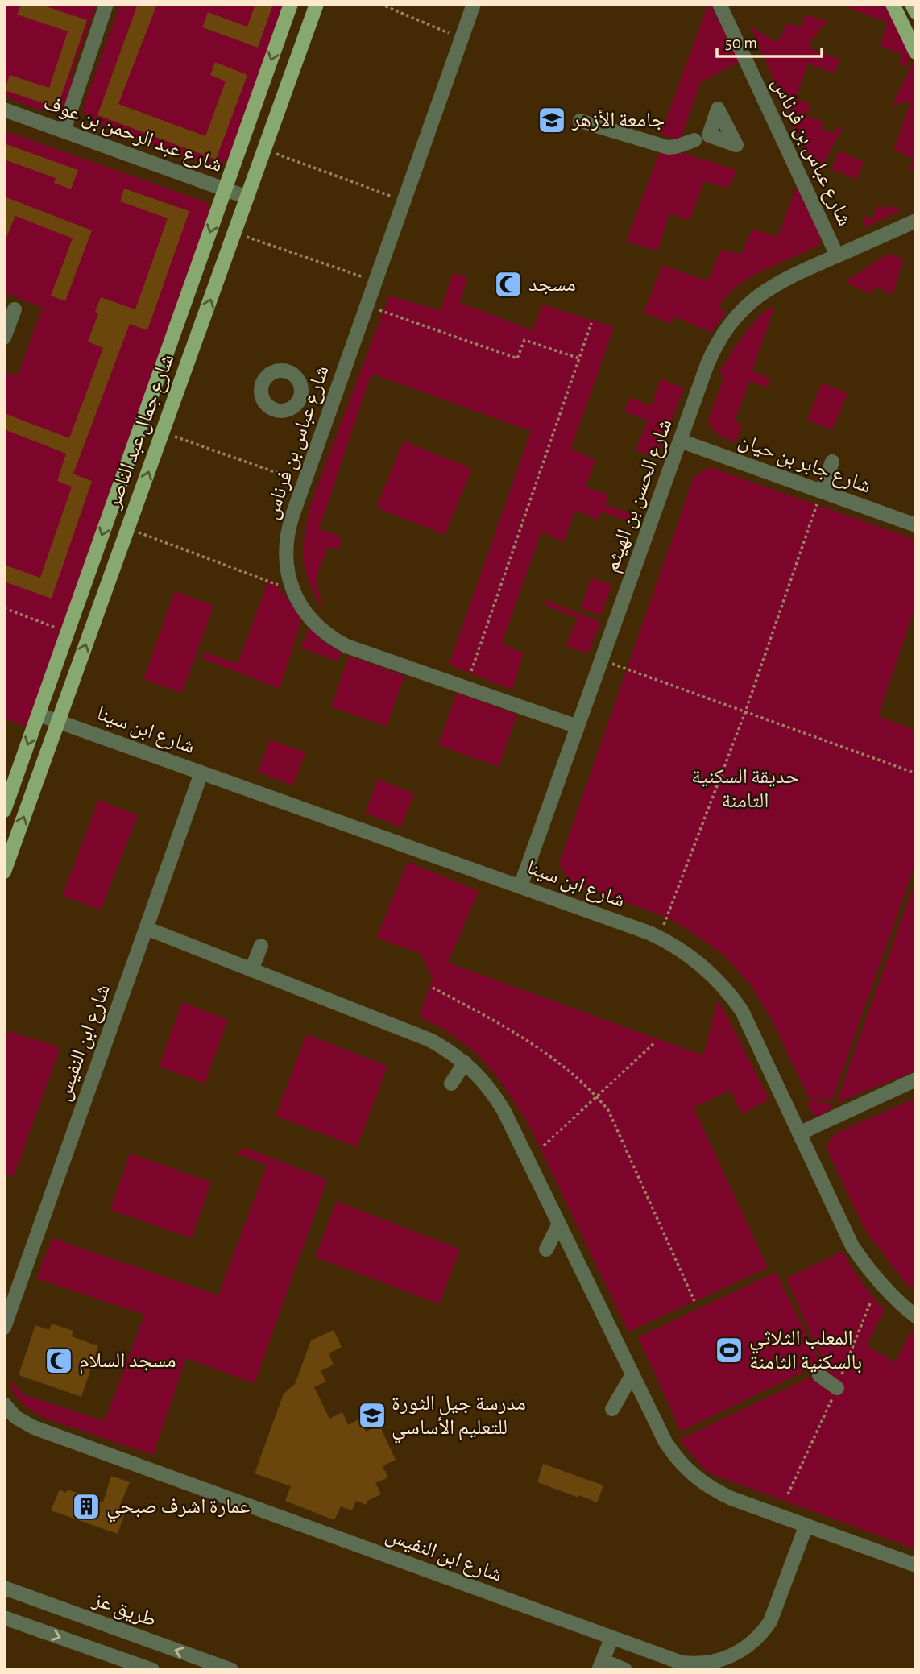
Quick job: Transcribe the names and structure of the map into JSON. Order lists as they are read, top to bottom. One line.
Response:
{"streets":{"main road":["شارع جمال عبد الناصر"],"street":["شارع عبد الرحمن بن عوف","شارع عباس بن فرناس","شارع جابر بن حيان","شارع الحسن بن الهيثم","شارع ابن سينا","شارع ابن النفيس","طريق عز"]},"crossings":[["شارع عبد الرحمن بن عوف","شارع جمال عبد الناصر"],["شارع عباس بن فرناس","شارع الحسن بن الهيثم"],["شارع جمال عبد الناصر","شارع ابن سينا"],["شارع جابر بن حيان","شارع الحسن بن الهيثم"],["شارع الحسن بن الهيثم","شارع ابن سينا"],["شارع ابن سينا","شارع ابن النفيس"]],"parks":["حديقة السكنية الثامنة"],"places":{"school or university":["جامعة الأزهر","مدرسة جيل الثورة للتعليم الأساسي"],"mosque":["مسجد","مسجد السلام"],"sports":["المعلب الثلاثي بالسكنية الثامنة"],"building":["عمارة اشرف صبحي"]},"scale_bar":"50 m"}
